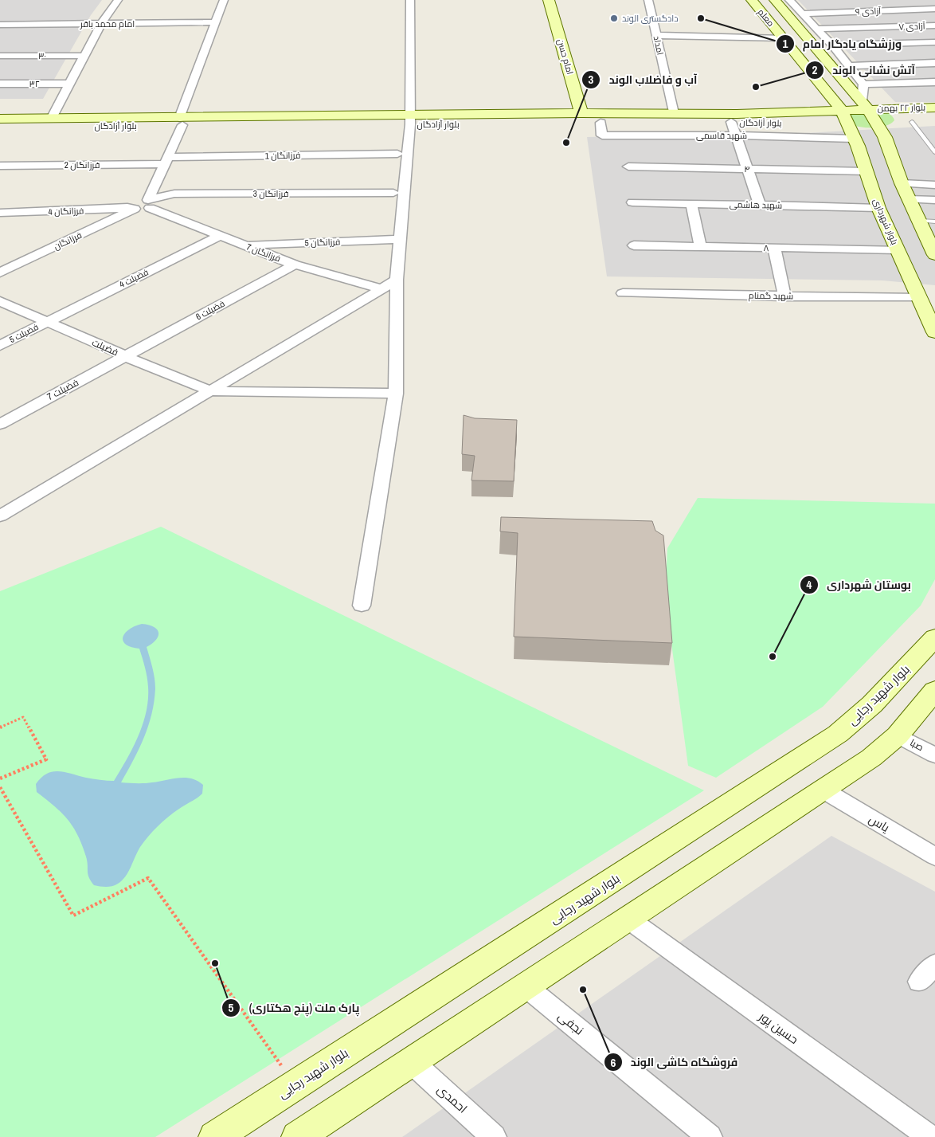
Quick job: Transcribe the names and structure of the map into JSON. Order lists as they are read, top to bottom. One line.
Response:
{"streets":{"street":["آزادی ۹","معلم","امام محمد باقر","آزادی ۷","امداد","۳۰","امام حسن","۳۲","بلوار ۲۲ بهمن","بلوار آزادگان","شهید قاسمی","فرزانگان 1","فرزانگان 2","۴","فرزانگان 3","شهید هاشمی","فرزانگان 4","بلوار شهرداری","فرزانگان","فرزانگان 5","۸","فرزانگان 7","فضیلت 4","شهید گمنام","فضیلت 6","فضیلت 5","فضیلت","فضیلت 7","بلوار شهید رجایی","صبا","یاس","نجفی","حسین پور","احمدی"]},"crossings":[["معلم","بلوار آزادگان"],["معلم","بلوار شهرداری"],["امداد","بلوار آزادگان"],["امام حسن","بلوار آزادگان"],["بلوار ۲۲ بهمن","بلوار آزادگان"],["بلوار آزادگان","شهید قاسمی"],["بلوار آزادگان","بلوار شهرداری"],["شهید قاسمی","بلوار شهرداری"],["فرزانگان 1","فرزانگان 2"],["۴","بلوار شهرداری"],["فرزانگان 3","فرزانگان 4"],["فرزانگان 3","فرزانگان"],["فرزانگان 3","فرزانگان 7"],["شهید هاشمی","بلوار شهرداری"],["فرزانگان 4","فرزانگان"],["بلوار شهرداری","۸"],["بلوار شهرداری","شهید گمنام"],["فرزانگان 5","فرزانگان 7"],["فرزانگان 7","فضیلت 4"],["فرزانگان 7","فضیلت 6"],["فضیلت 4","فضیلت 5"],["فضیلت 4","فضیلت"],["فضیلت 6","فضیلت"],["فضیلت 6","فضیلت 7"],["فضیلت 5","فضیلت"],["فضیلت","فضیلت 7"]],"places":["دادگستری الوند","ورزشگاه یادگار امام","آتش نشانی الوند","آب و فاضلاب الوند","بوستان شهرداری","پارک ملت (پنج هکتاری)","فروشگاه کاشی الوند"]}
